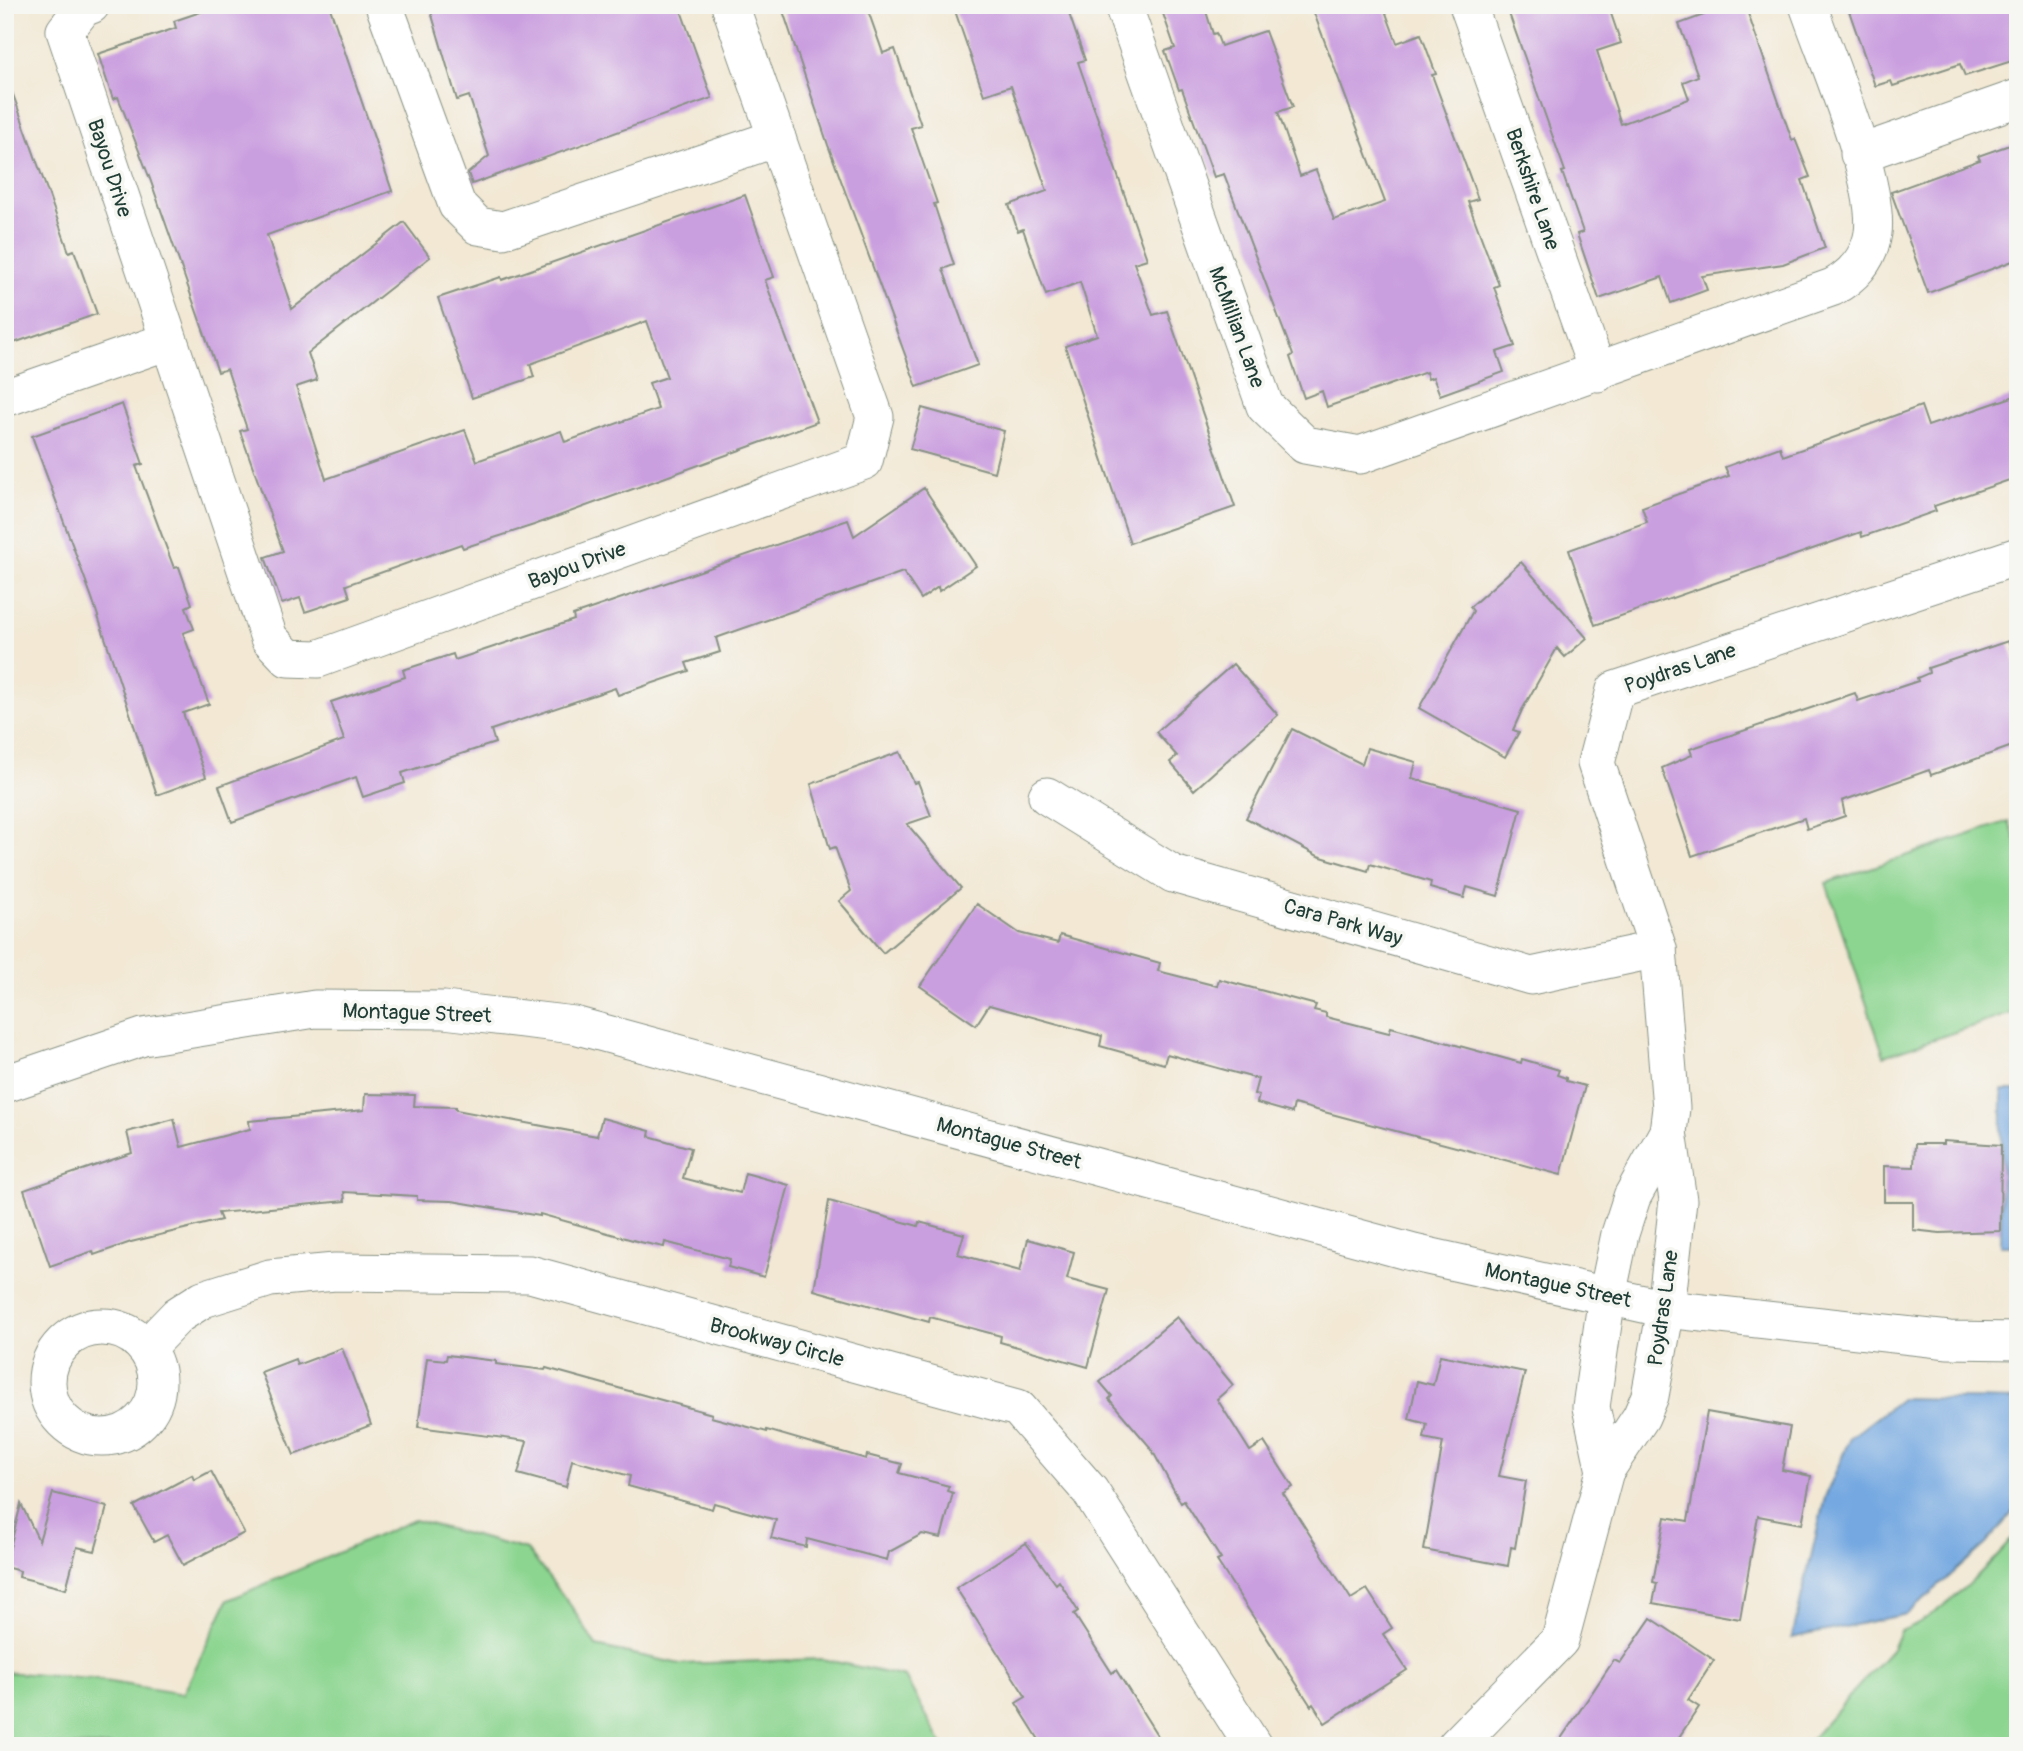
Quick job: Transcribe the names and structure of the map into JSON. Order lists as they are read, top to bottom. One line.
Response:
{"streets":{"street":["Bayou Drive","Berkshire Lane","McMillian Lane","Poydras Lane","Cara Park Way","Montague Street","Brookway Circle"]},"crossings":[["Berkshire Lane","McMillian Lane"],["Poydras Lane","Cara Park Way"],["Poydras Lane","Montague Street"]]}
